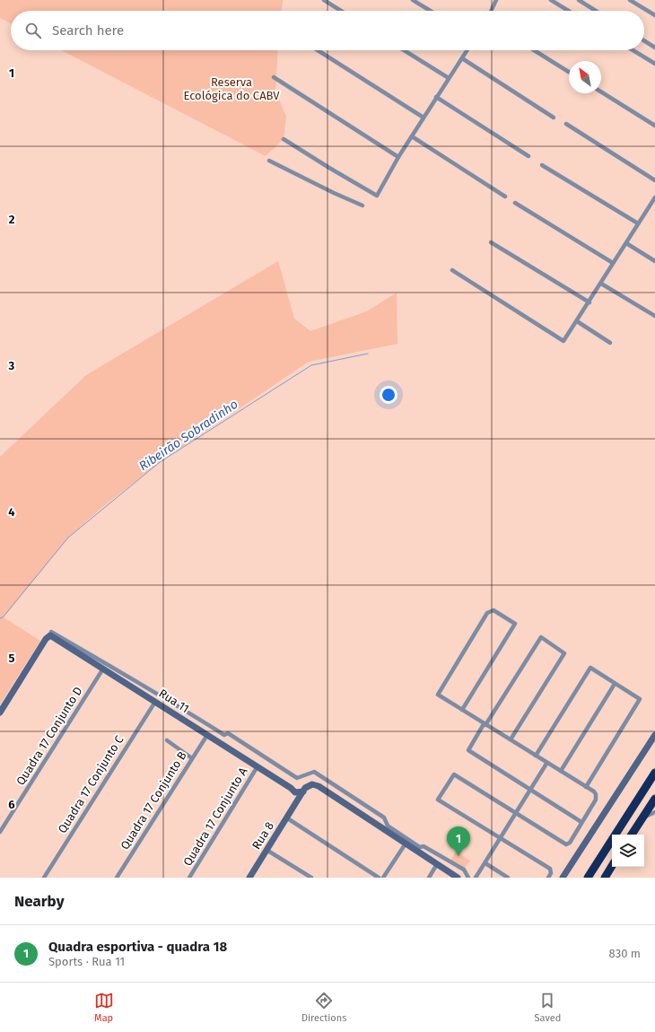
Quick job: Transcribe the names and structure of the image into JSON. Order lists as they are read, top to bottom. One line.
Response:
{"streets":{"street":["Rua 11","Quadra 17 Conjunto D","Quadra 17 Conjunto C","Quadra 17 Conjunto B","Quadra 17 Conjunto A","Rua 8"]},"crossings":[["Rua 11","Quadra 17 Conjunto D"],["Rua 11","Quadra 17 Conjunto C"],["Rua 11","Quadra 17 Conjunto B"],["Rua 11","Quadra 17 Conjunto A"]],"water":["Ribeirão Sobradinho"],"parks":["Reserva Ecológica do CABV"],"north":"top left","page":{"search":"Search here","pins":"1","heading":"Nearby","list":[{"mark":"1","name":"Quadra esportiva - quadra 18","note":"Sports · Rua 11","value":"830 m"}],"nav":["Map","Directions","Saved"]},"grid":{"rows":["1","2","3","4","5","6"]}}
